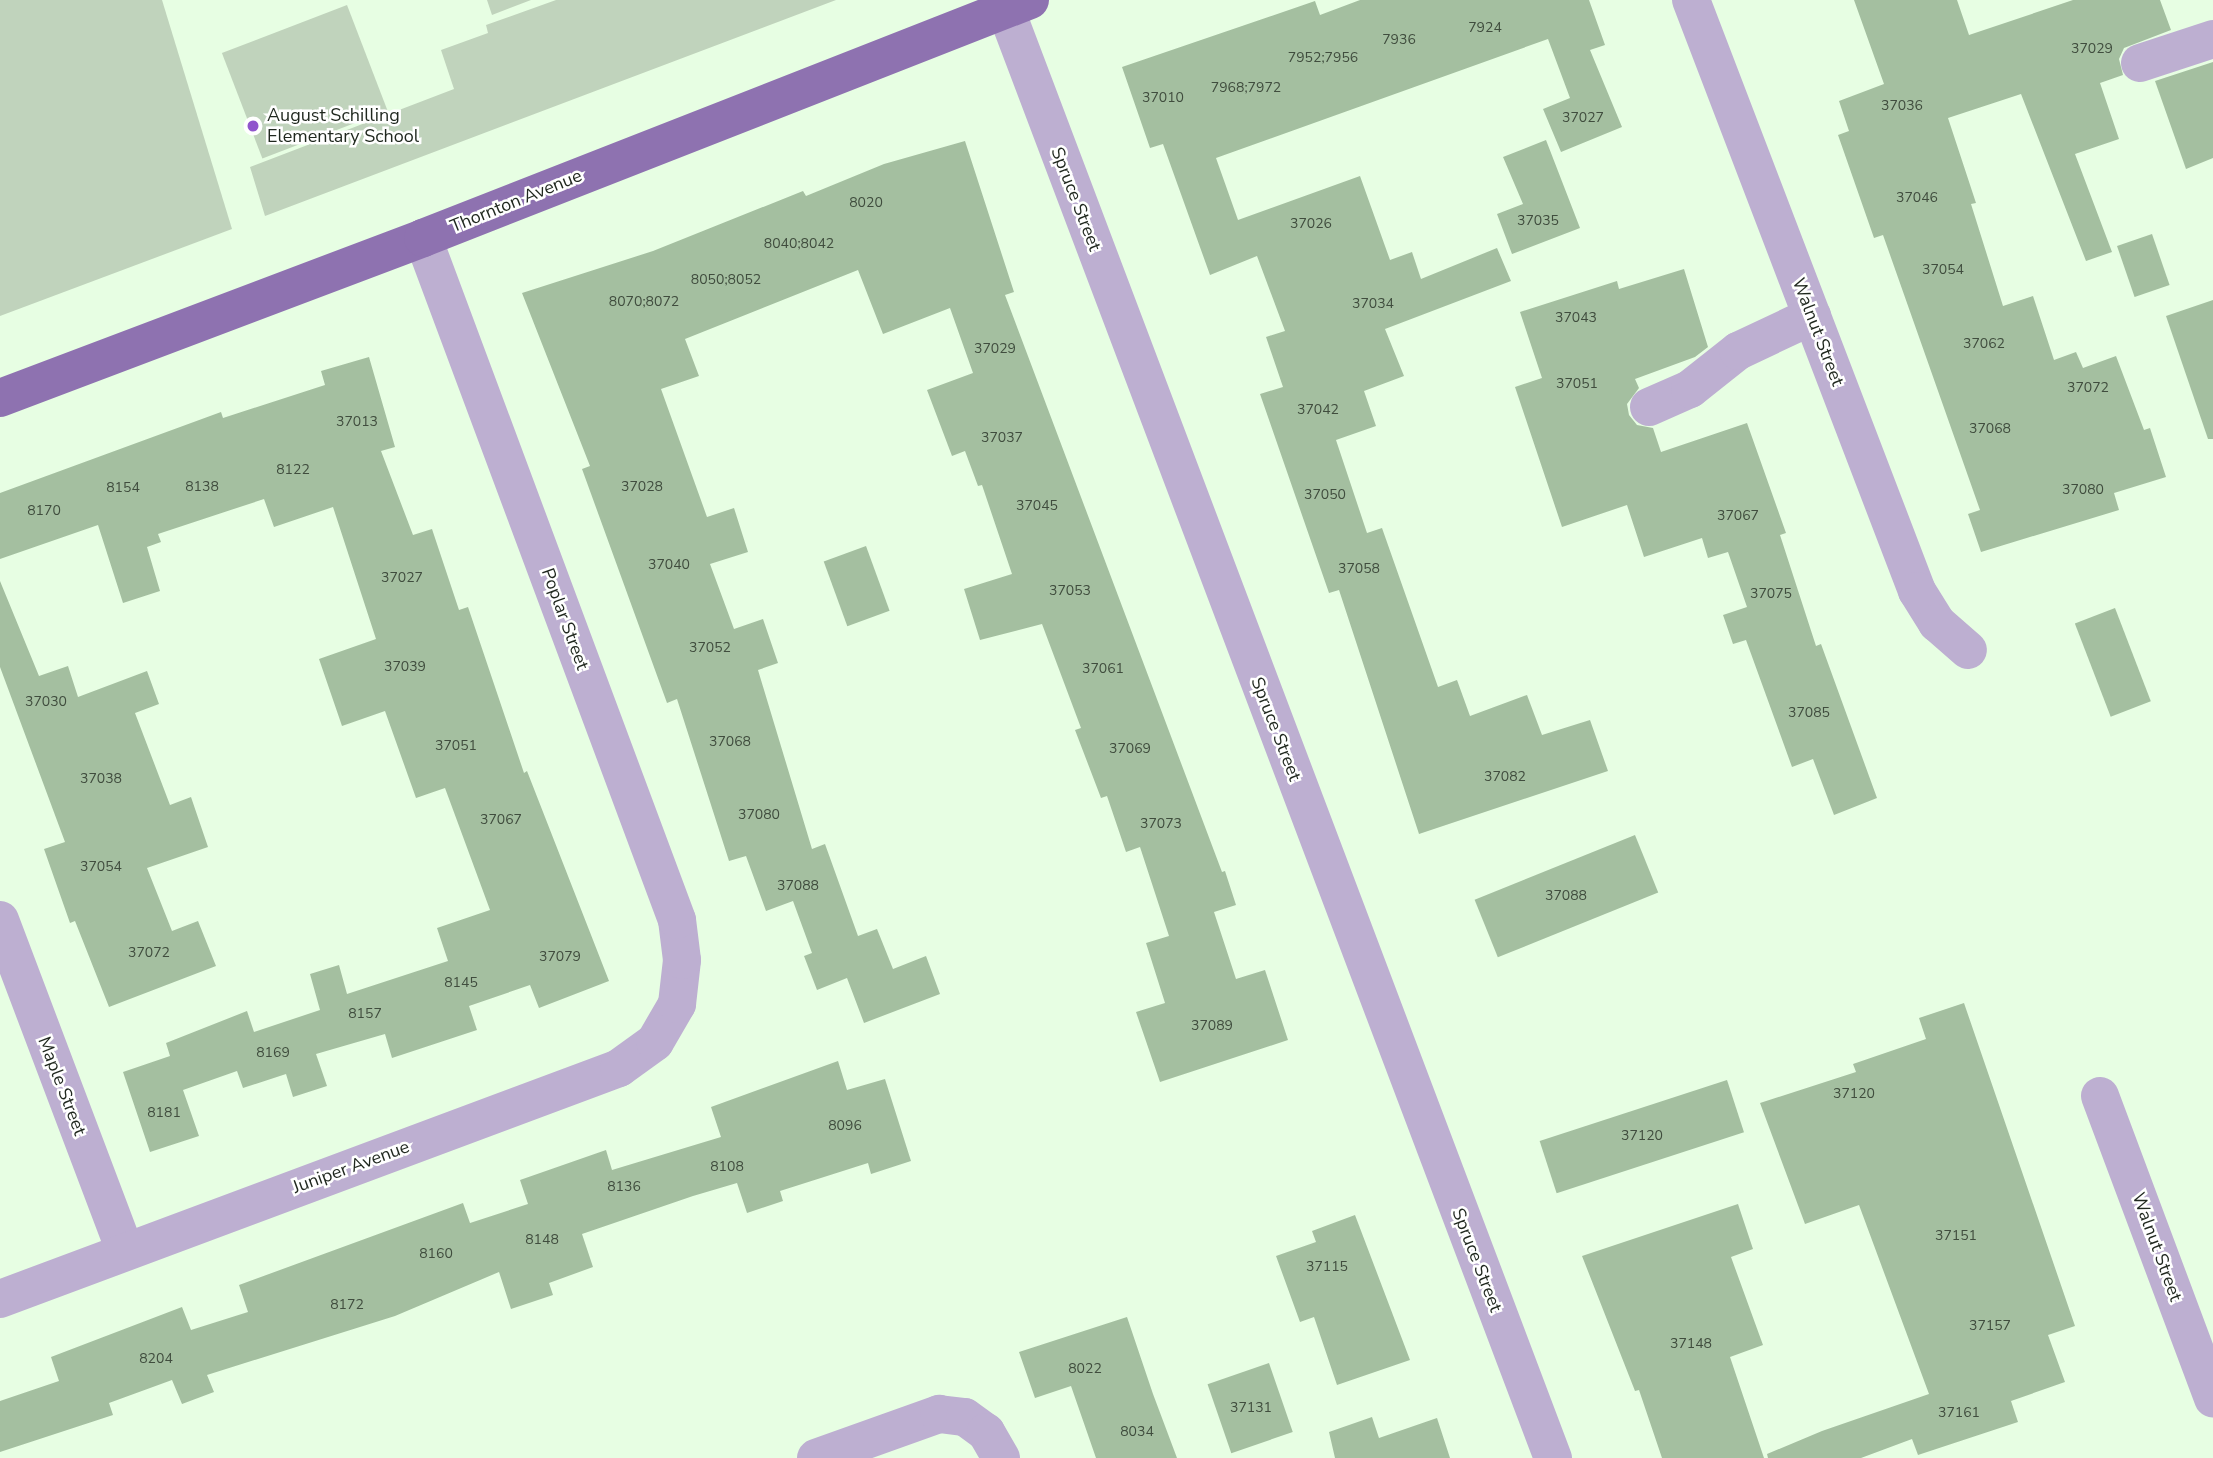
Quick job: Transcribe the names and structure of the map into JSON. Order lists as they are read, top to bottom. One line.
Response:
{"streets":{"main road":["Thornton Avenue"],"street":["Spruce Street","Walnut Street","Poplar Street","Maple Street","Juniper Avenue"]},"crossings":[["Spruce Street","Thornton Avenue"],["Thornton Avenue","Poplar Street"],["Poplar Street","Juniper Avenue"],["Maple Street","Juniper Avenue"]],"places":["August Schilling Elementary School"],"house_numbers":["7924","7936","37029","7952;7956","7968;7972","37010","37036","37027","37046","8020","37035","37026","8040;8042","37054","8050;8052","8070;8072","37034","37043","37062","37029","37051","37072","37042","37013","37068","37037","8122","8138","37028","8154","37080","37050","37045","8170","37067","37040","37058","37027","37053","37075","37052","37039","37061","37030","37085","37068","37051","37069","37082","37038","37080","37067","37073","37054","37088","37088","37072","37079","8145","8157","37089","8169","37120","8181","8096","37120","8108","8136","37151","8148","8160","37115","8172","37157","37148","8204","8022","37131","37161","8034"]}
